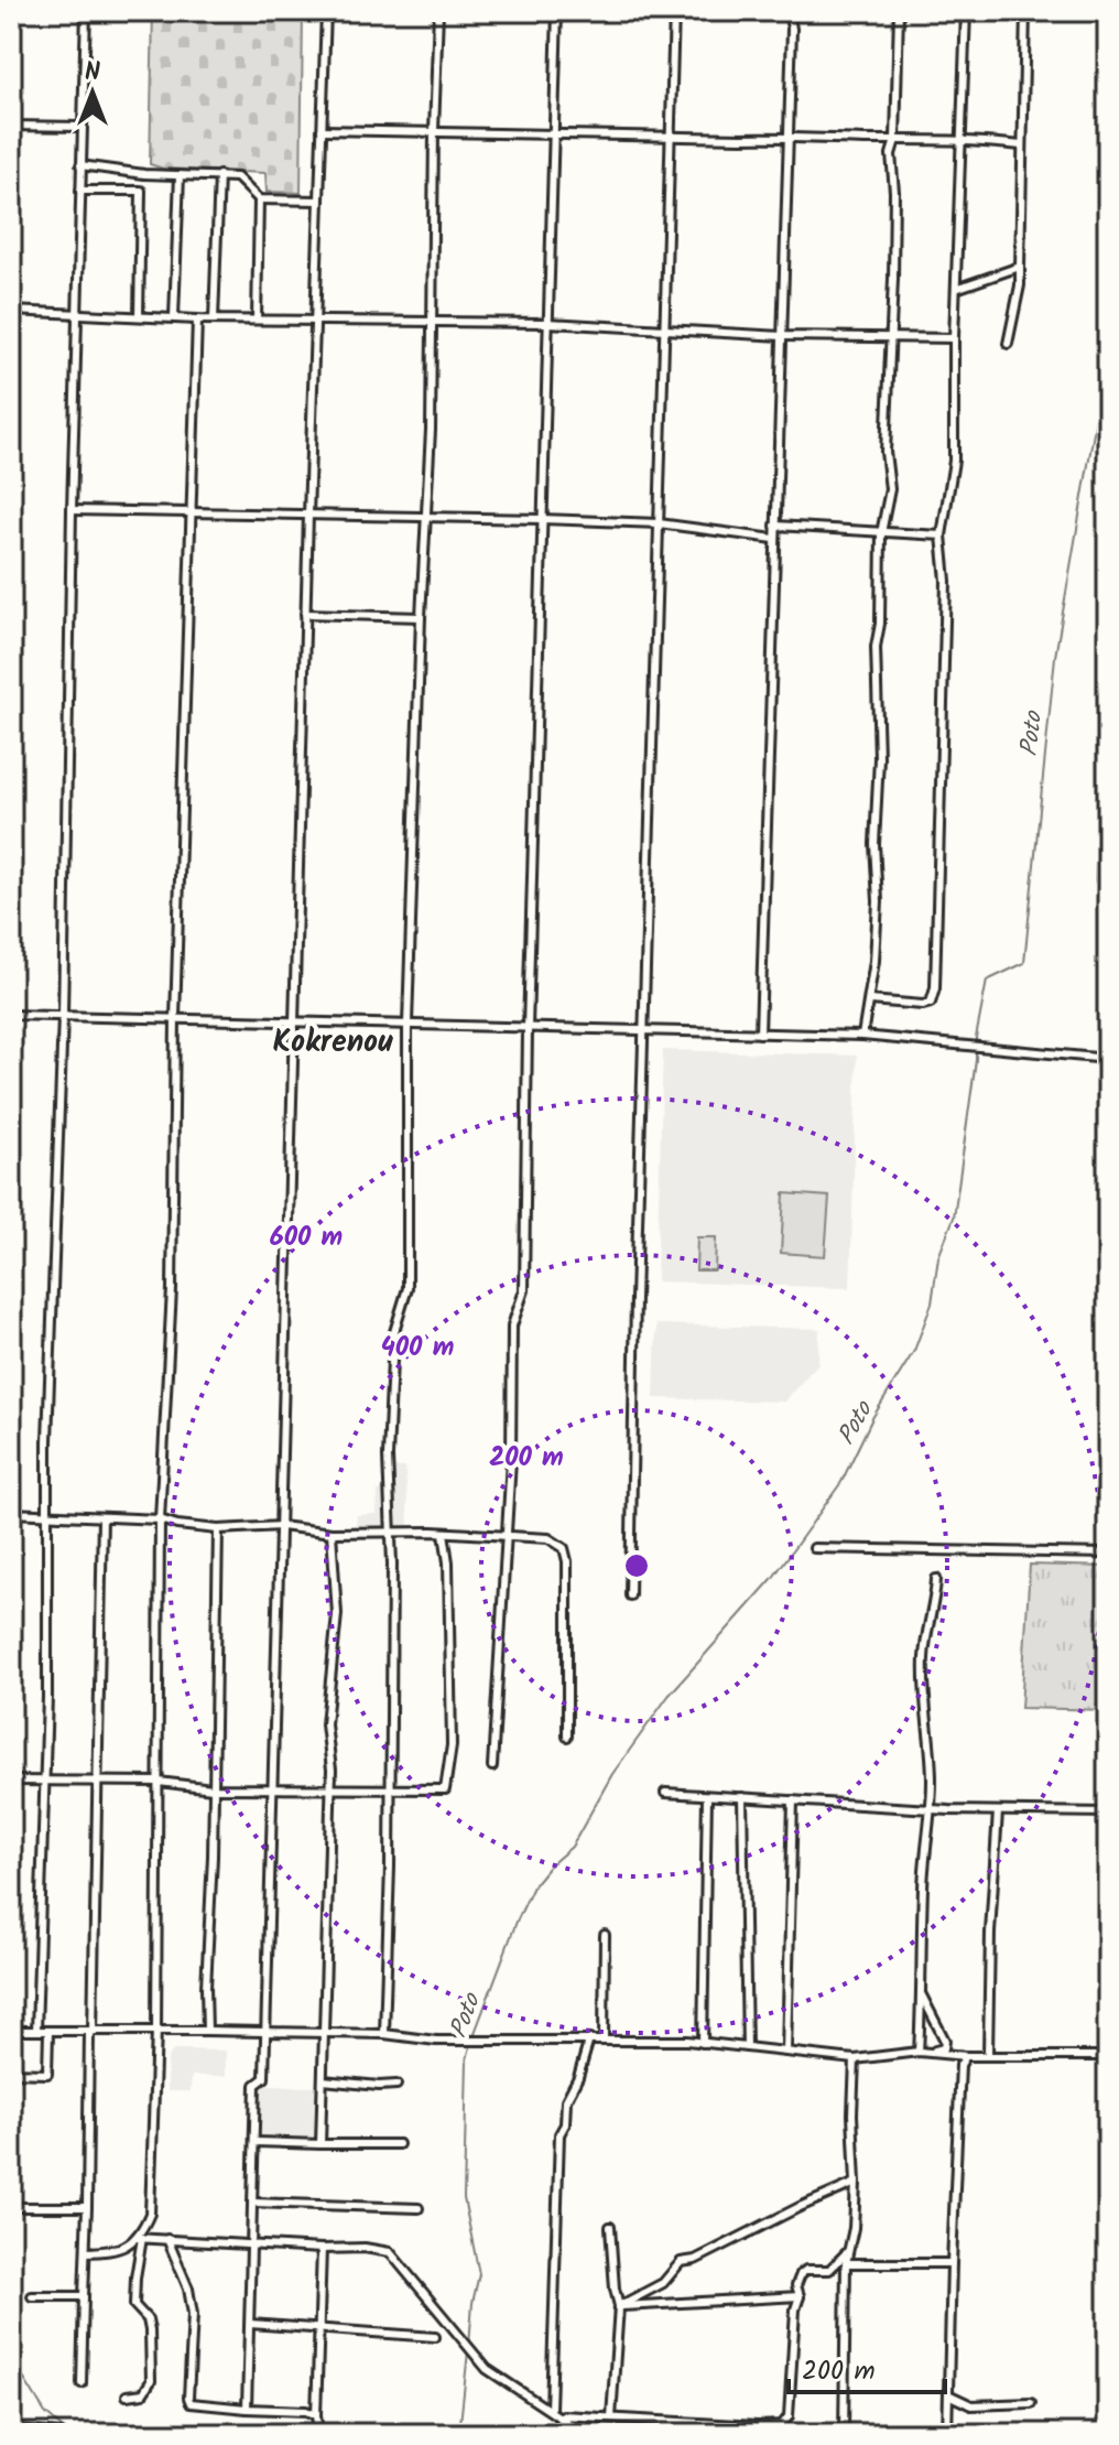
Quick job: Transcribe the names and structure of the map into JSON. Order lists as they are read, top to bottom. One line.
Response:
{"districts":["Kokrenou"],"water":["Poto"],"scale_bar":"200 m","north":"top","rings":["600 m","400 m","200 m"]}
